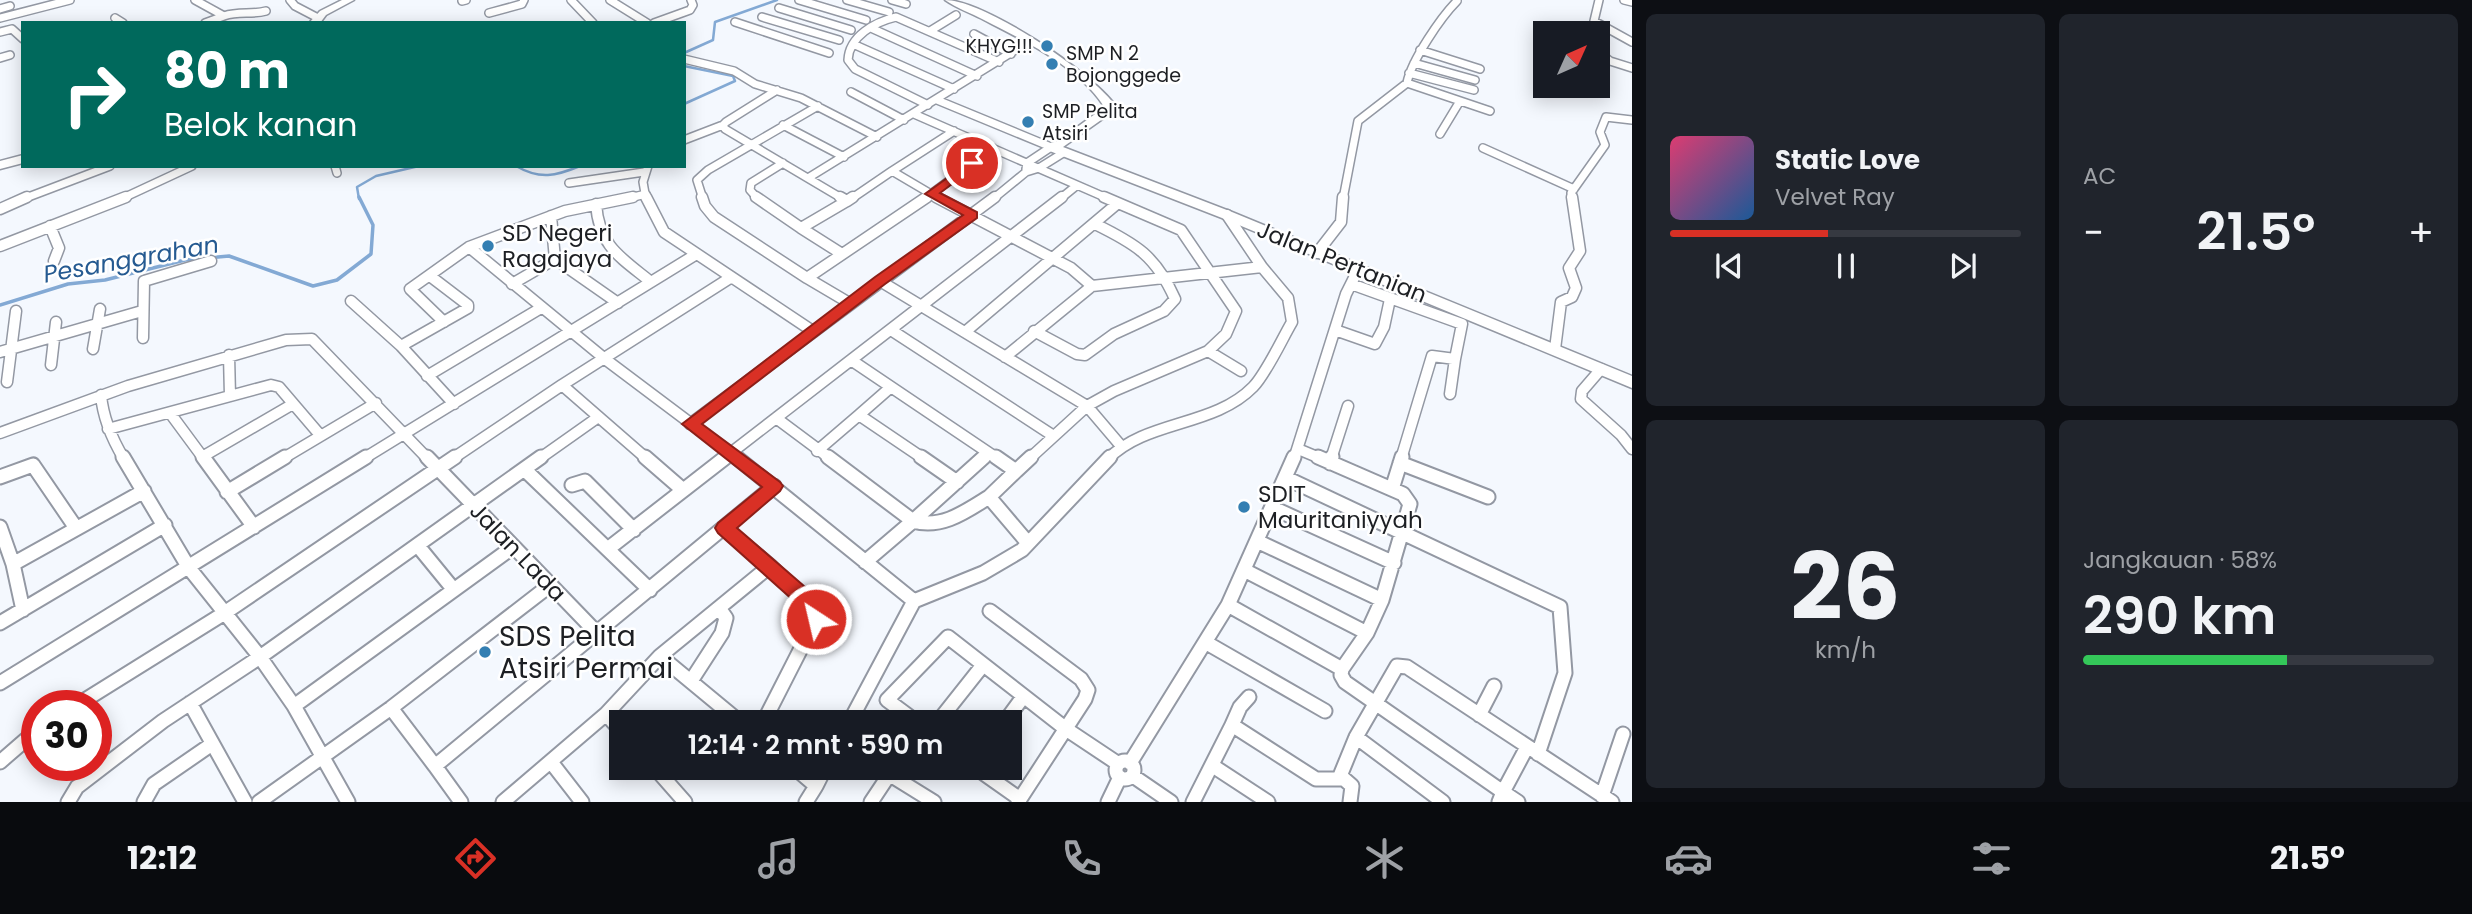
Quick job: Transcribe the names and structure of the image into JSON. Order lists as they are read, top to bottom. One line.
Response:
{"streets":{"street":["Jalan Pertanian","Jalan Lada"]},"water":["Pesanggrahan"],"places":["KHYG!!!","SMP N 2 Bojonggede","SMP Pelita Atsiri","SD Negeri Ragajaya","SDIT Mauritaniyyah","SDS Pelita Atsiri Permai"],"north":"top right","page":{"tile":["AC",["26","km/h"],["Jangkauan · 58%","290 km"]],"turn":["80 m","Belok kanan"],"song":["Static Love","Velvet Ray"],"heat":["−","21.5°","+"],"limit":"30","trip":"12:14 · 2 mnt · 590 m","tabs":["12:12","21.5°"]}}
